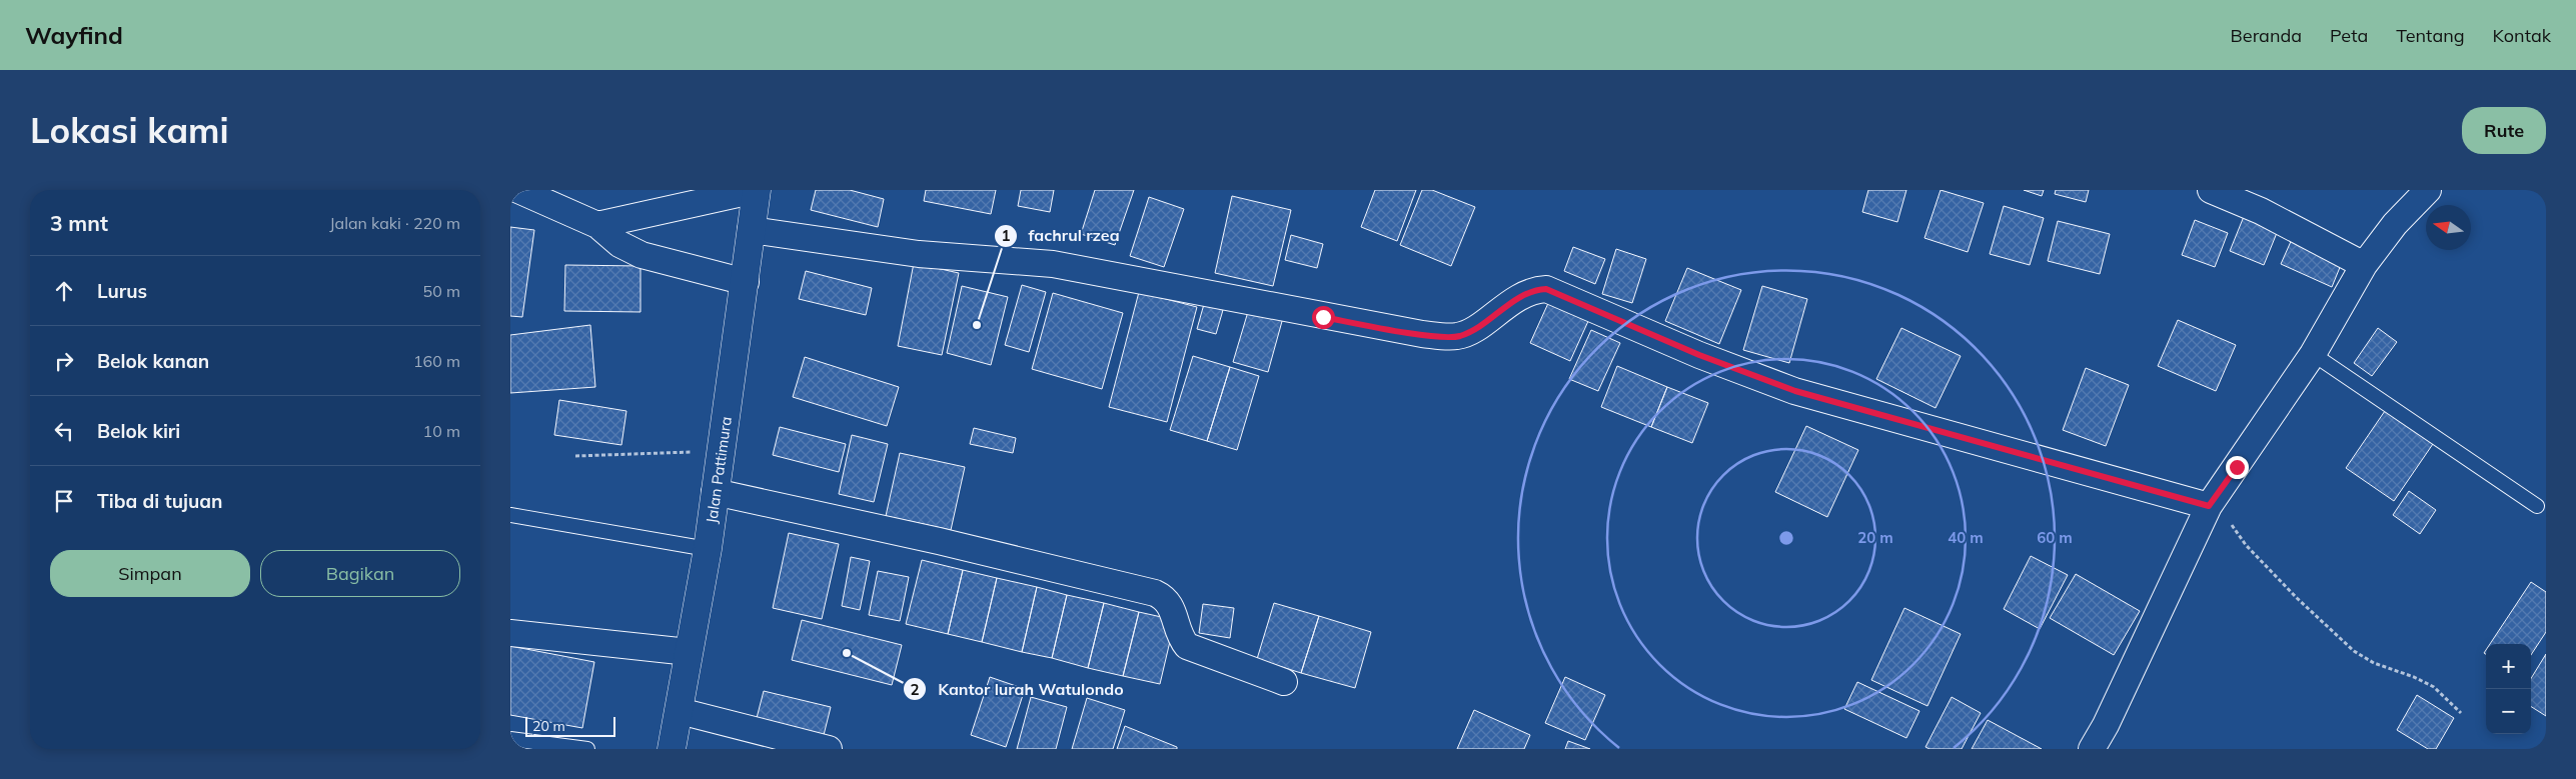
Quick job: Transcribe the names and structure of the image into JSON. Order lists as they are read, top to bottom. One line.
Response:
{"streets":{"highway":["Jalan Pattimura"]},"places":["fachrul rzea","Kantor lurah Watulondo"],"scale_bar":"20 m","north":"left","page":{"header":"Wayfind","nav":["Beranda","Peta","Tentang","Kontak"],"buttons":["Rute",["Simpan","Bagikan"]],"title":"Lokasi kami","heading":["3 mnt","Jalan kaki · 220 m"],"list":[["Lurus","50 m"],["Belok kanan","160 m"],["Belok kiri","10 m"],"Tiba di tujuan"],"map_buttons":["+","−"],"scale":"20 m"},"rings":["20 m","40 m","60 m"]}
